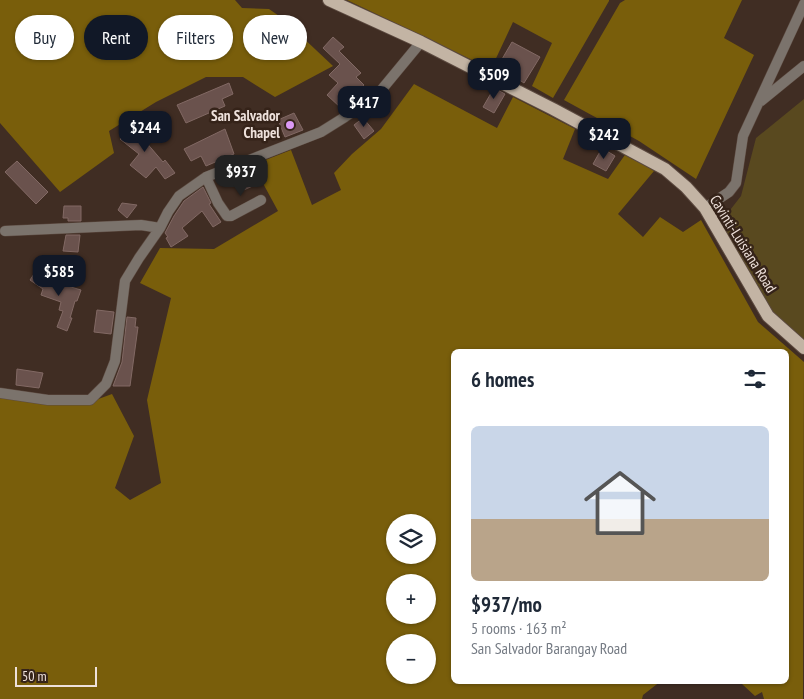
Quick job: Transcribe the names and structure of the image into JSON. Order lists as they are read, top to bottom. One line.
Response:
{"streets":{"main road":["Cavinti-Luisiana Road"]},"places":["San Salvador Chapel"],"scale_bar":"50 m","page":{"chip":["Buy","Rent","Filters","New"],"price":["$509","$417","$244","$242","$937","$585"],"heading":"6 homes","list":[{"name":"$937/mo","note":"5 rooms · 163 m² · San Salvador Barangay Road"}],"map_buttons":["+","−"],"scale":"50 m"}}
